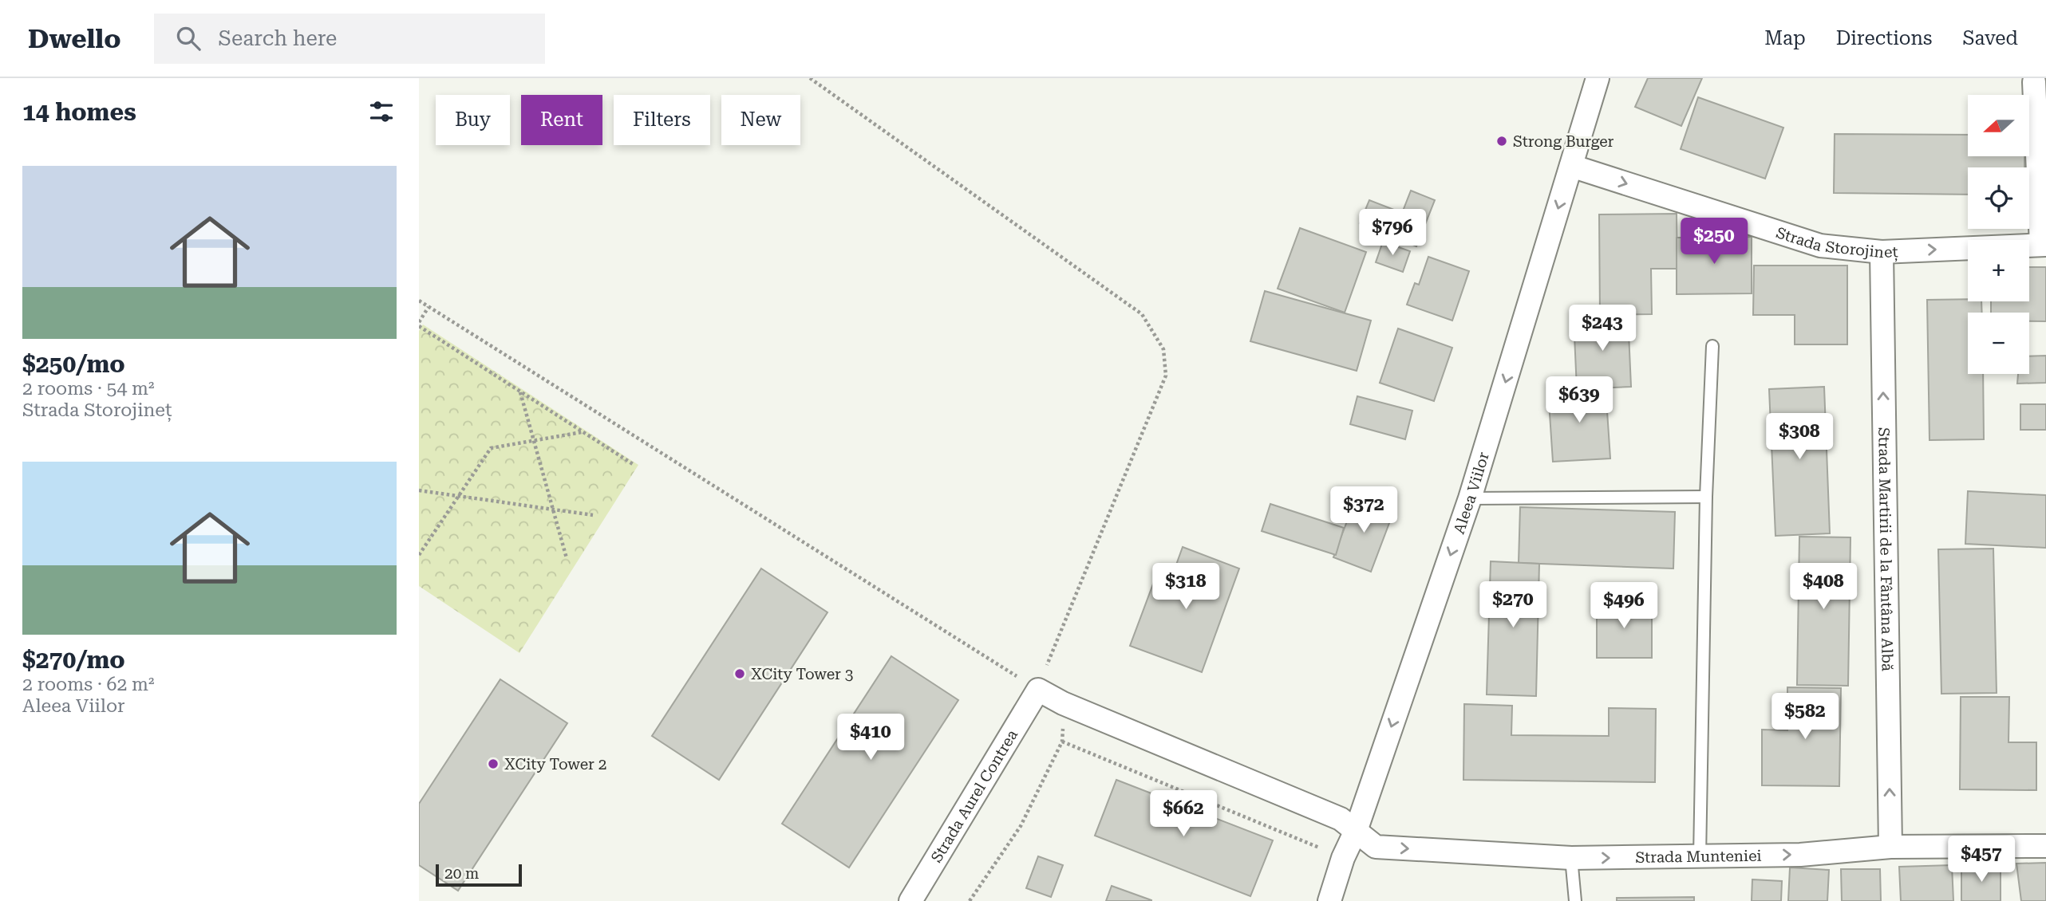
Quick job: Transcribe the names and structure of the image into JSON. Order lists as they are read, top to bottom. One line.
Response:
{"streets":{"street":["Strada Storojineț","Aleea Viilor","Strada Martirii de la Fântâna Albă","Strada Aurel Contrea","Strada Munteniei"]},"crossings":[["Strada Storojineț","Aleea Viilor"],["Strada Storojineț","Strada Martirii de la Fântâna Albă"],["Aleea Viilor","Strada Munteniei"],["Strada Martirii de la Fântâna Albă","Strada Munteniei"],["Strada Aurel Contrea","Strada Munteniei"]],"one_way":["Strada Storojineț","Aleea Viilor","Strada Martirii de la Fântâna Albă","Strada Munteniei"],"places":["Strong Burger","XCity Tower 3","XCity Tower 2"],"scale_bar":"20 m","north":"left","page":{"header":"Dwello","search":"Search here","nav":["Map","Directions","Saved"],"heading":"14 homes","map_buttons":["+","−"],"chip":["Buy","Rent","Filters","New"],"list":[{"name":"$250/mo","note":"2 rooms · 54 m² · Strada Storojineț"},{"name":"$270/mo","note":"2 rooms · 62 m² · Aleea Viilor"}],"price":["$796","$250","$243","$639","$308","$372","$318","$408","$270","$496","$582","$410","$662","$457"],"scale":"20 m"}}
